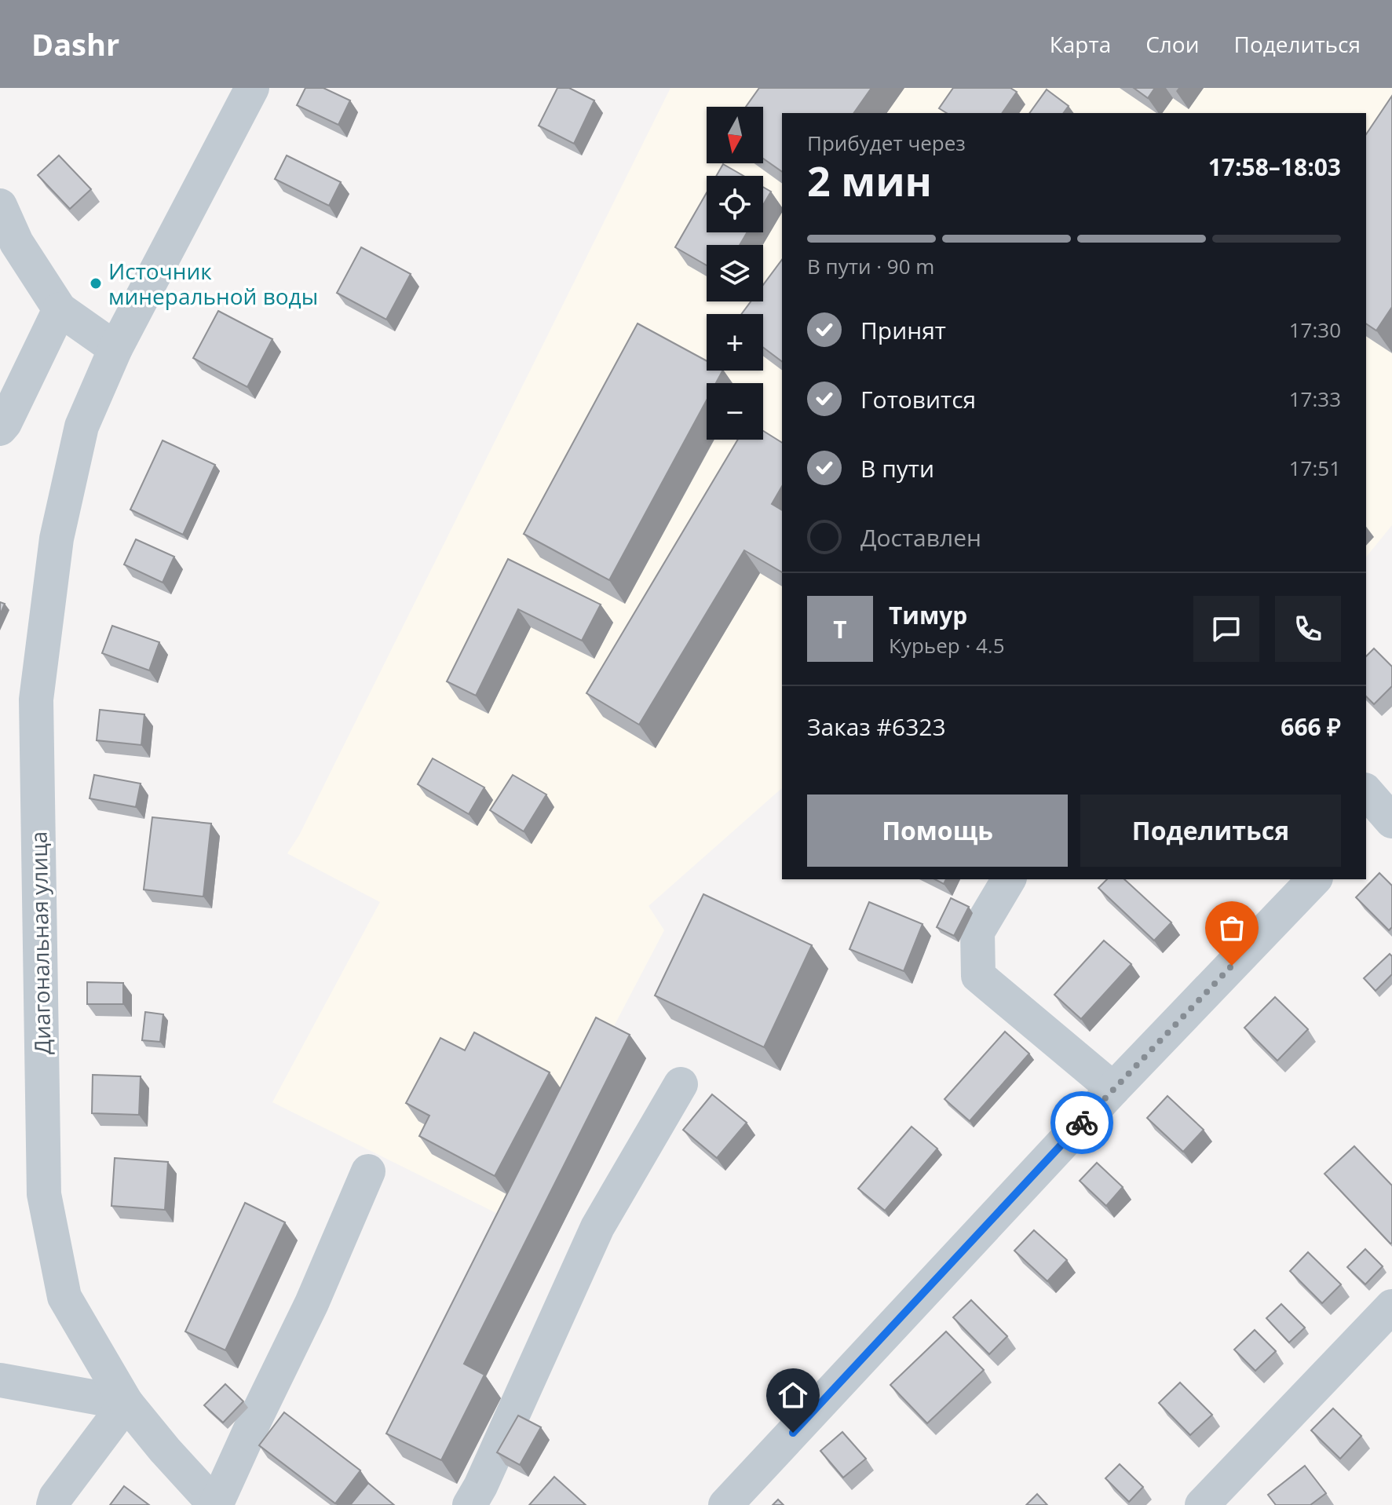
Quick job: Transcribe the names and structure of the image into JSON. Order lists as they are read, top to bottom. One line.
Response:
{"streets":{"street":["Диагональная улица"]},"places":["Источник минеральной воды"],"north":"bottom","page":{"header":"Dashr","nav":["Карта","Слои","Поделиться"],"map_buttons":["+","−"],"heading":["2 мин","Прибудет через","17:58–18:03"],"panel":["Тимур","Курьер · 4.5","Заказ #6323","666 ₽"],"bar":"В пути · 90 m","list":[["Принят","17:30"],["Готовится","17:33"],["В пути","17:51"],"Доставлен"],"round":"Т","buttons":["Помощь","Поделиться"]}}
